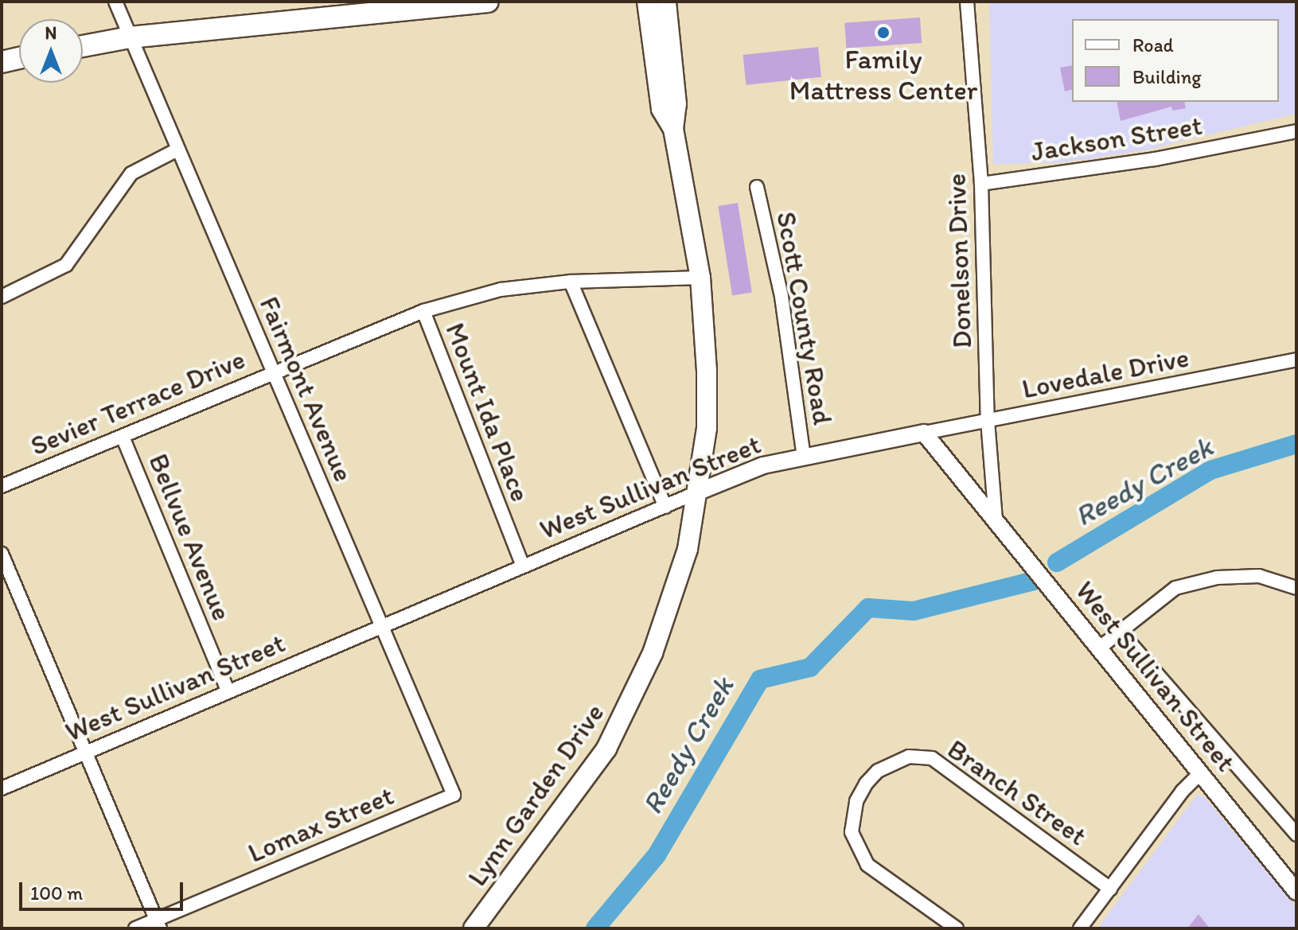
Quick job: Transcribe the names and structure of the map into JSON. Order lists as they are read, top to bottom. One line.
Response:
{"streets":{"main road":["Lynn Garden Drive"],"street":["Jackson Street","Donelson Drive","Scott County Road","Lovedale Drive","Fairmont Avenue","Sevier Terrace Drive","Mount Ida Place","West Sullivan Street","Bellvue Avenue","Branch Street","Lomax Street"]},"crossings":[["Jackson Street","Donelson Drive"],["Donelson Drive","Lovedale Drive"],["Donelson Drive","West Sullivan Street"],["Scott County Road","West Sullivan Street"],["Lovedale Drive","West Sullivan Street"],["Fairmont Avenue","Sevier Terrace Drive"],["Fairmont Avenue","West Sullivan Street"],["Fairmont Avenue","Lomax Street"],["Sevier Terrace Drive","Mount Ida Place"],["Sevier Terrace Drive","Bellvue Avenue"],["Sevier Terrace Drive","Lynn Garden Drive"],["Mount Ida Place","West Sullivan Street"],["West Sullivan Street","Bellvue Avenue"],["West Sullivan Street","Lynn Garden Drive"]],"water":["Reedy Creek"],"places":["Family Mattress Center"],"legend":["Road","Building"],"scale_bar":"100 m","north":"top"}
